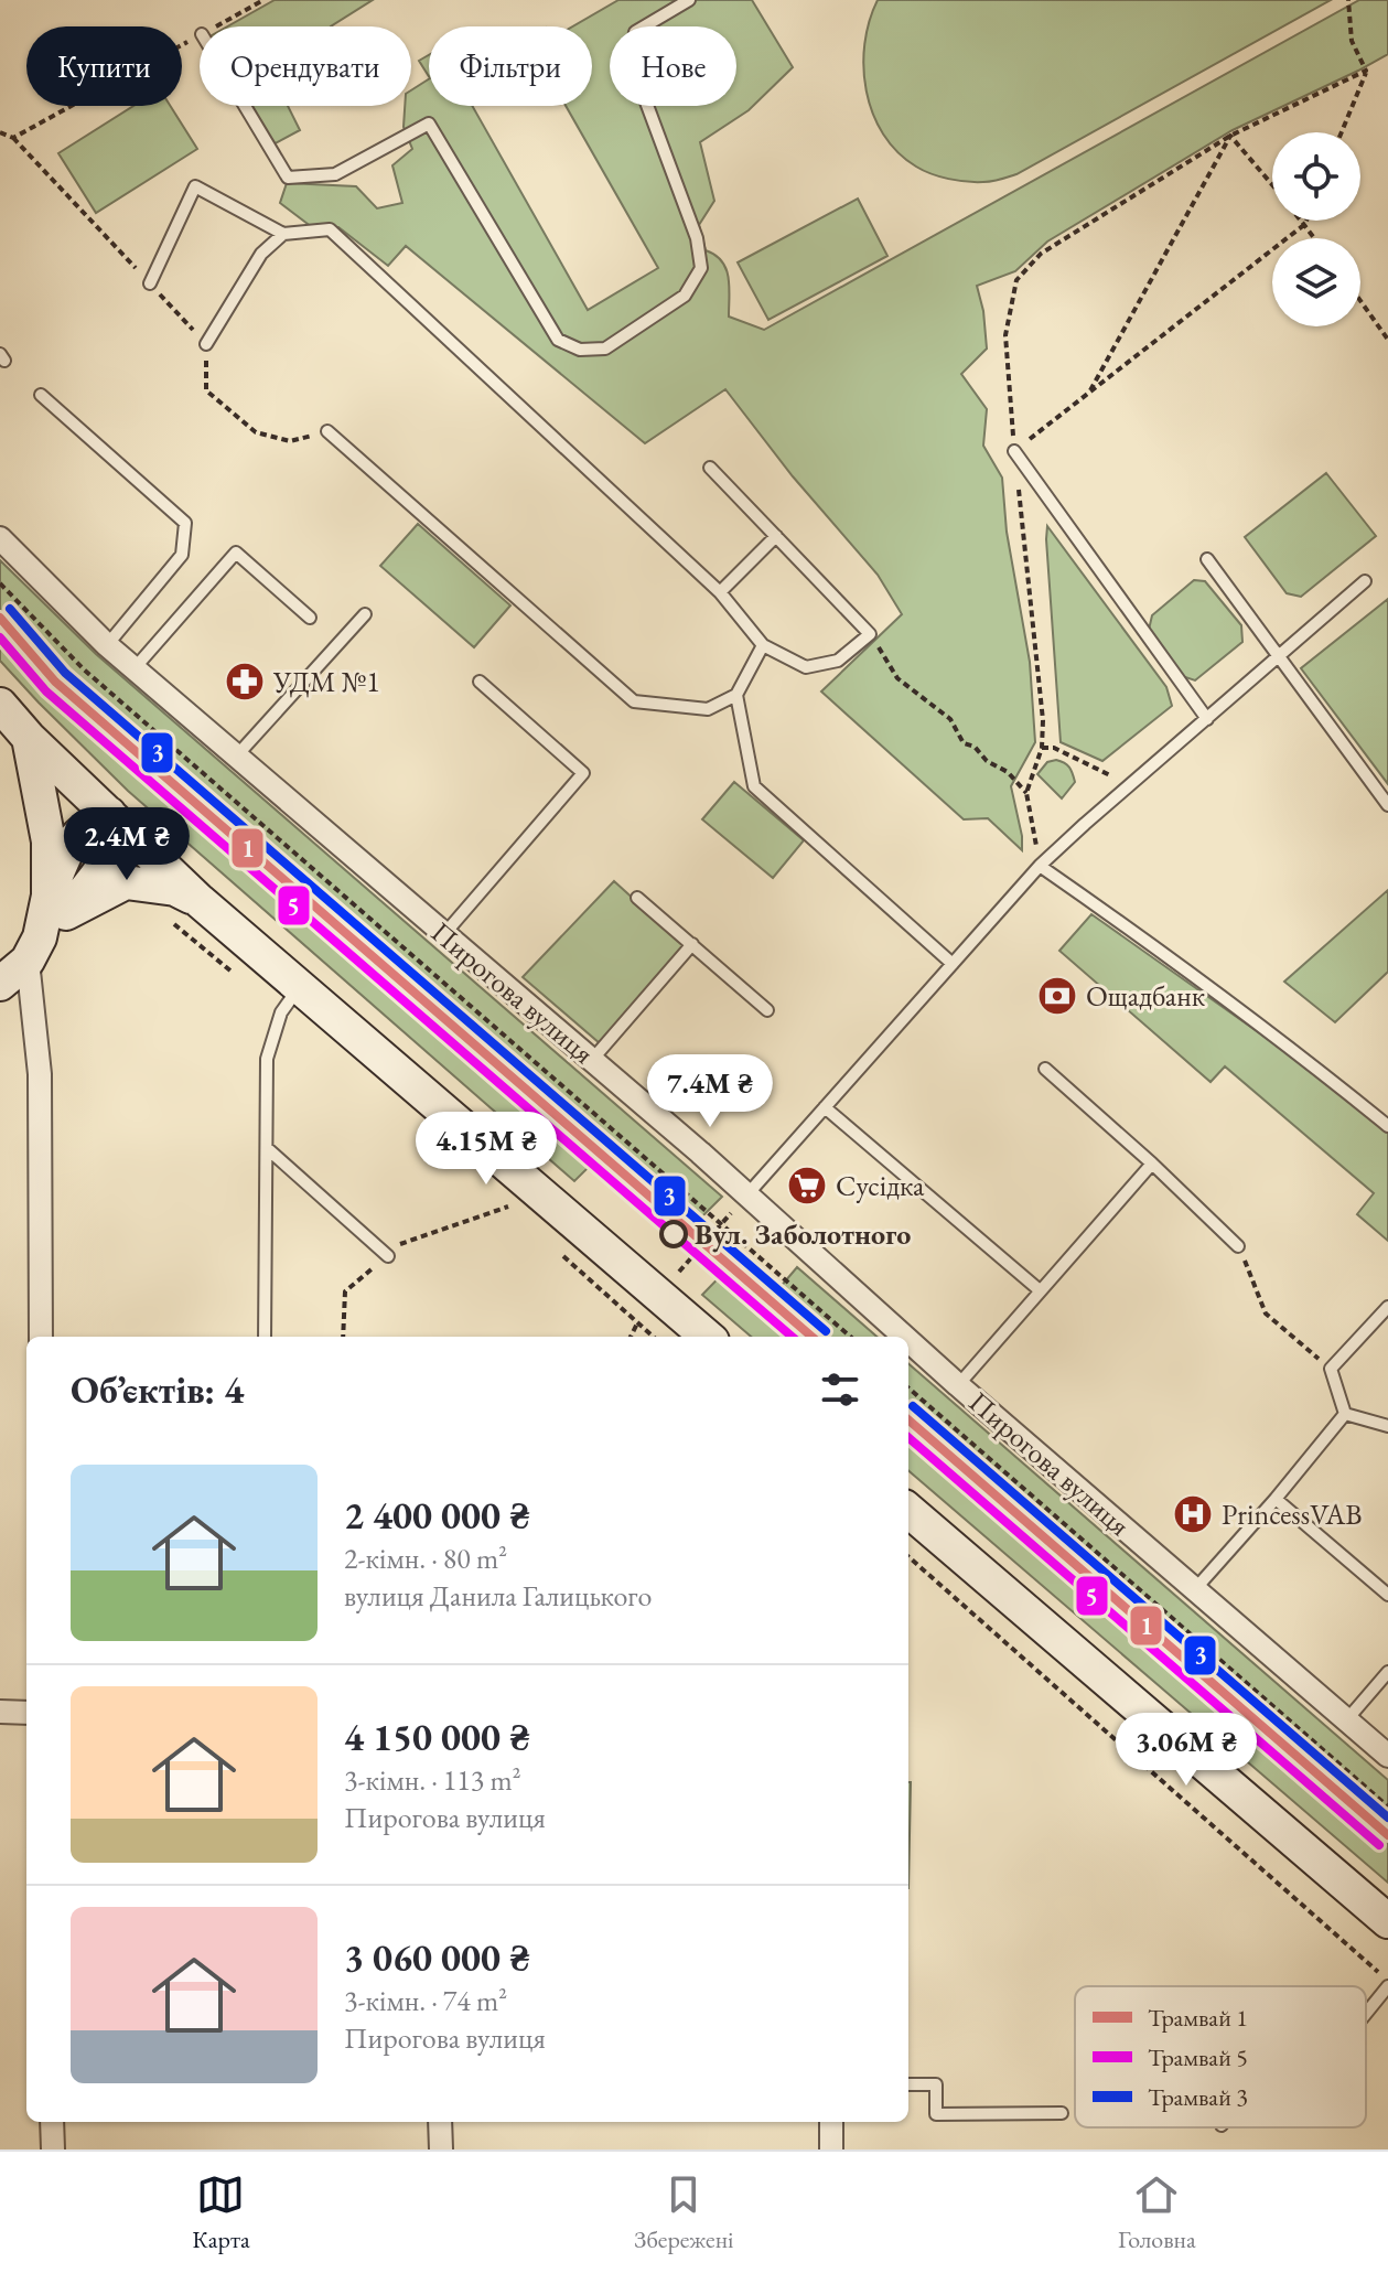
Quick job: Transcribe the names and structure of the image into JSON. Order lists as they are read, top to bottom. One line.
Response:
{"streets":{"street":["Пирогова вулиця"]},"places":{"pharmacy":["УДМ №1"],"bank":["Ощадбанк"],"supermarket":["Сусідка"],"other":["Вул. Заболотного"],"hospital":["PrincessVAB"]},"lines":["tram line 3","tram line 1","tram line 5"],"legend":["Трамвай 1","Трамвай 5","Трамвай 3"],"page":{"chip":["Купити","Орендувати","Фільтри","Нове"],"price":["2.4M ₴","7.4M ₴","4.15M ₴","3.06M ₴"],"heading":"Об’єктів: 4","list":[{"name":"2 400 000 ₴","note":"2-кімн. · 80 m² · вулиця Данила Галицького"},{"name":"4 150 000 ₴","note":"3-кімн. · 113 m² · Пирогова вулиця"},{"name":"3 060 000 ₴","note":"3-кімн. · 74 m² · Пирогова вулиця"}],"tabs":["Карта","Збережені","Головна"]}}
